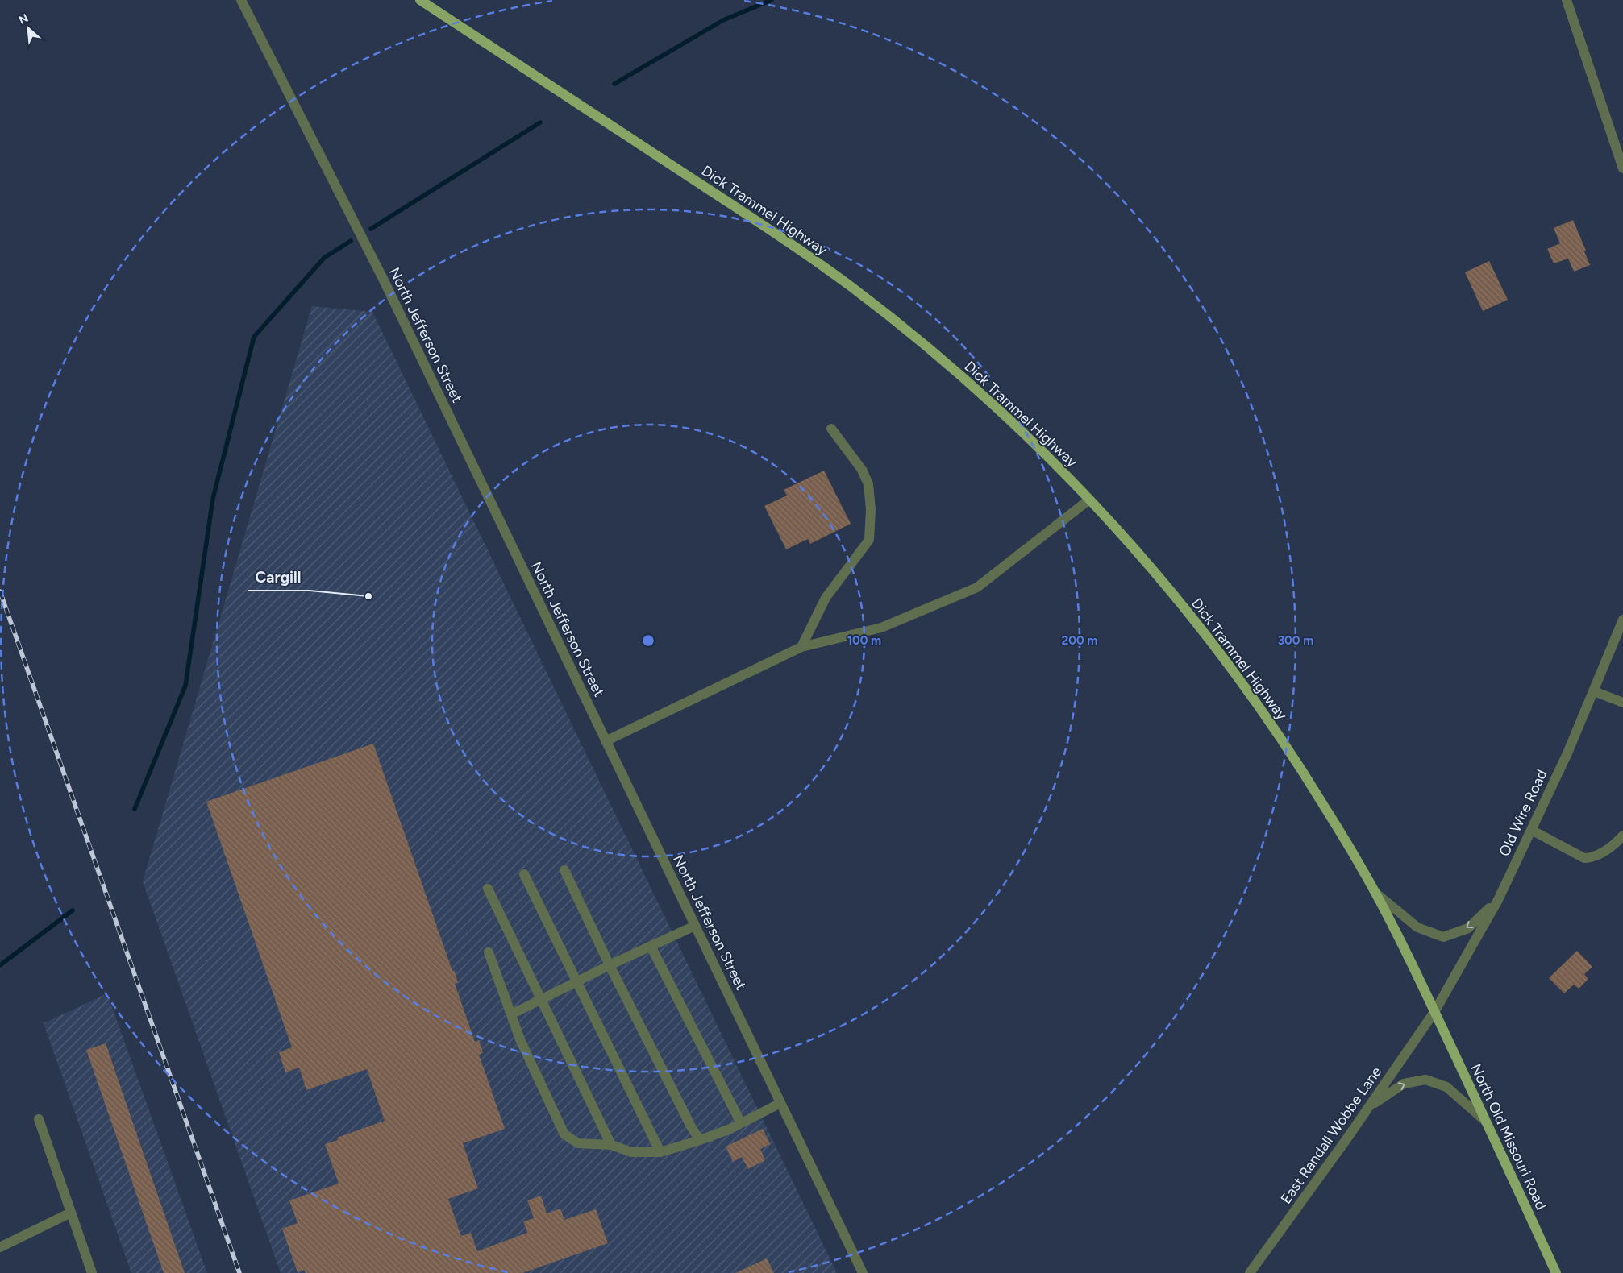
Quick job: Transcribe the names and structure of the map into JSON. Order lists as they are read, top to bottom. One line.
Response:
{"streets":{"main road":["Dick Trammel Highway","North Old Missouri Road"],"street":["North Jefferson Street","Old Wire Road","East Randall Wobbe Lane"]},"crossings":[["Dick Trammel Highway","Old Wire Road"],["Dick Trammel Highway","East Randall Wobbe Lane"],["Dick Trammel Highway","North Old Missouri Road"],["Old Wire Road","East Randall Wobbe Lane"],["Old Wire Road","North Old Missouri Road"],["East Randall Wobbe Lane","North Old Missouri Road"]],"places":["Cargill"],"north":"top left","rings":["100 m","200 m","300 m"]}
